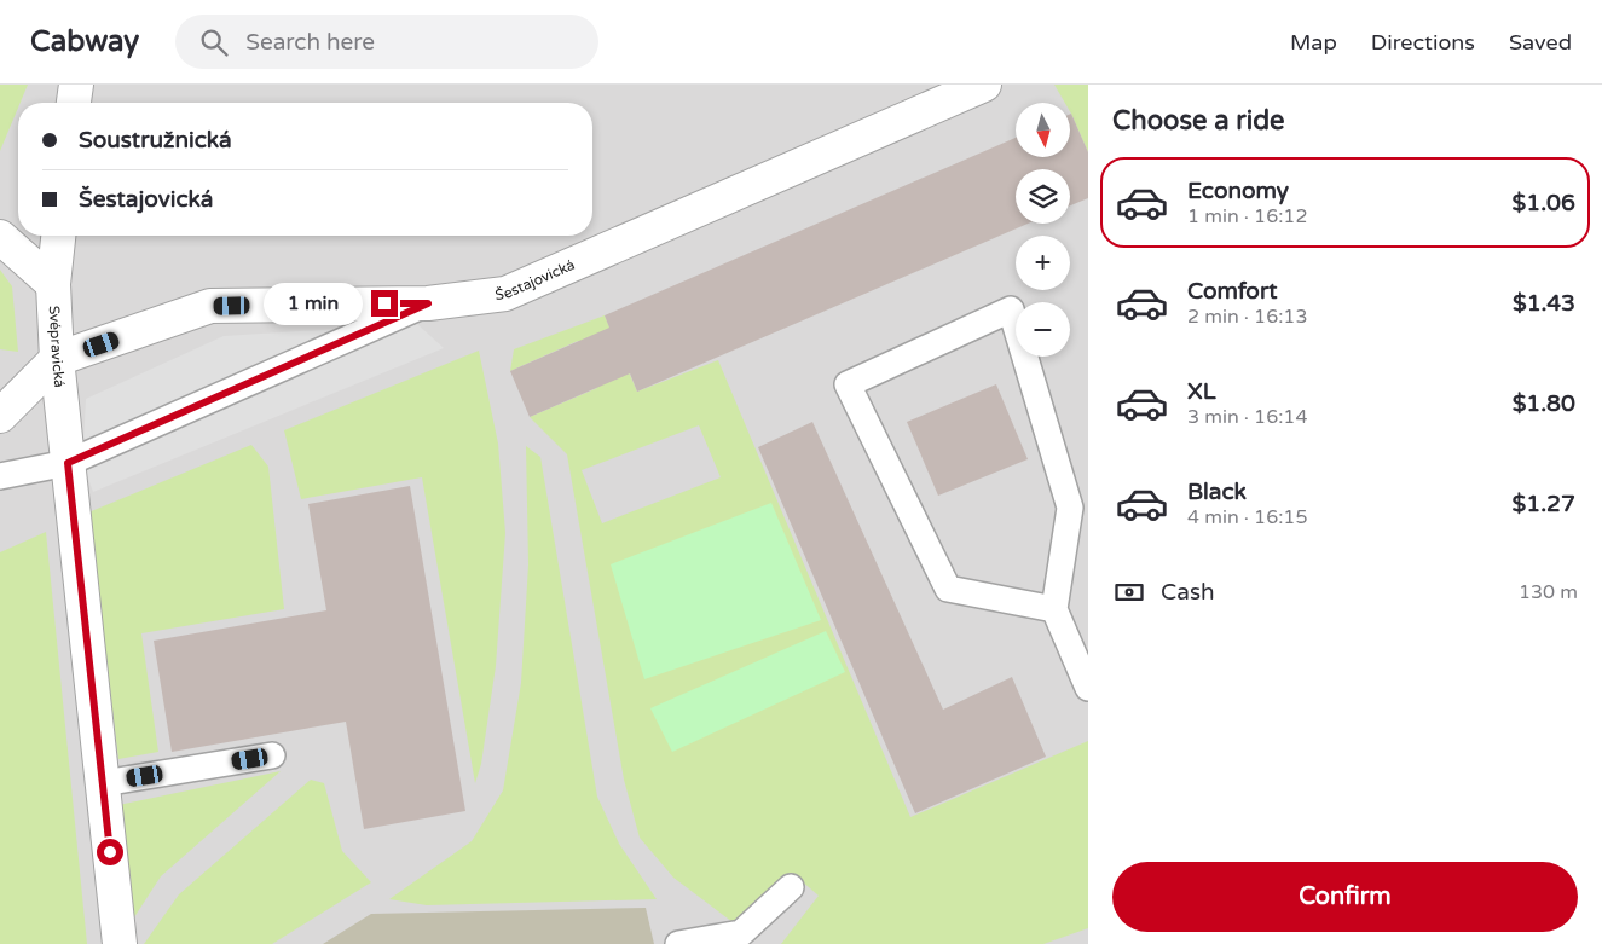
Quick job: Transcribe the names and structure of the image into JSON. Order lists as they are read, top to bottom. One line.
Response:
{"streets":{"street":["Šestajovická","Svépravická"]},"crossings":[["Šestajovická","Svépravická"]],"north":"bottom","page":{"header":"Cabway","search":"Search here","nav":["Map","Directions","Saved"],"heading":"Choose a ride","map_buttons":["+","−"],"banner":["Soustružnická","Šestajovická"],"list":[{"name":"Economy","note":"1 min · 16:12","value":"$1.06"},{"name":"Comfort","note":"2 min · 16:13","value":"$1.43"},{"name":"XL","note":"3 min · 16:14","value":"$1.80"},{"name":"Black","note":"4 min · 16:15","value":"$1.27"}],"bubble":"1 min","pay":["Cash","130 m"],"buttons":"Confirm"}}
